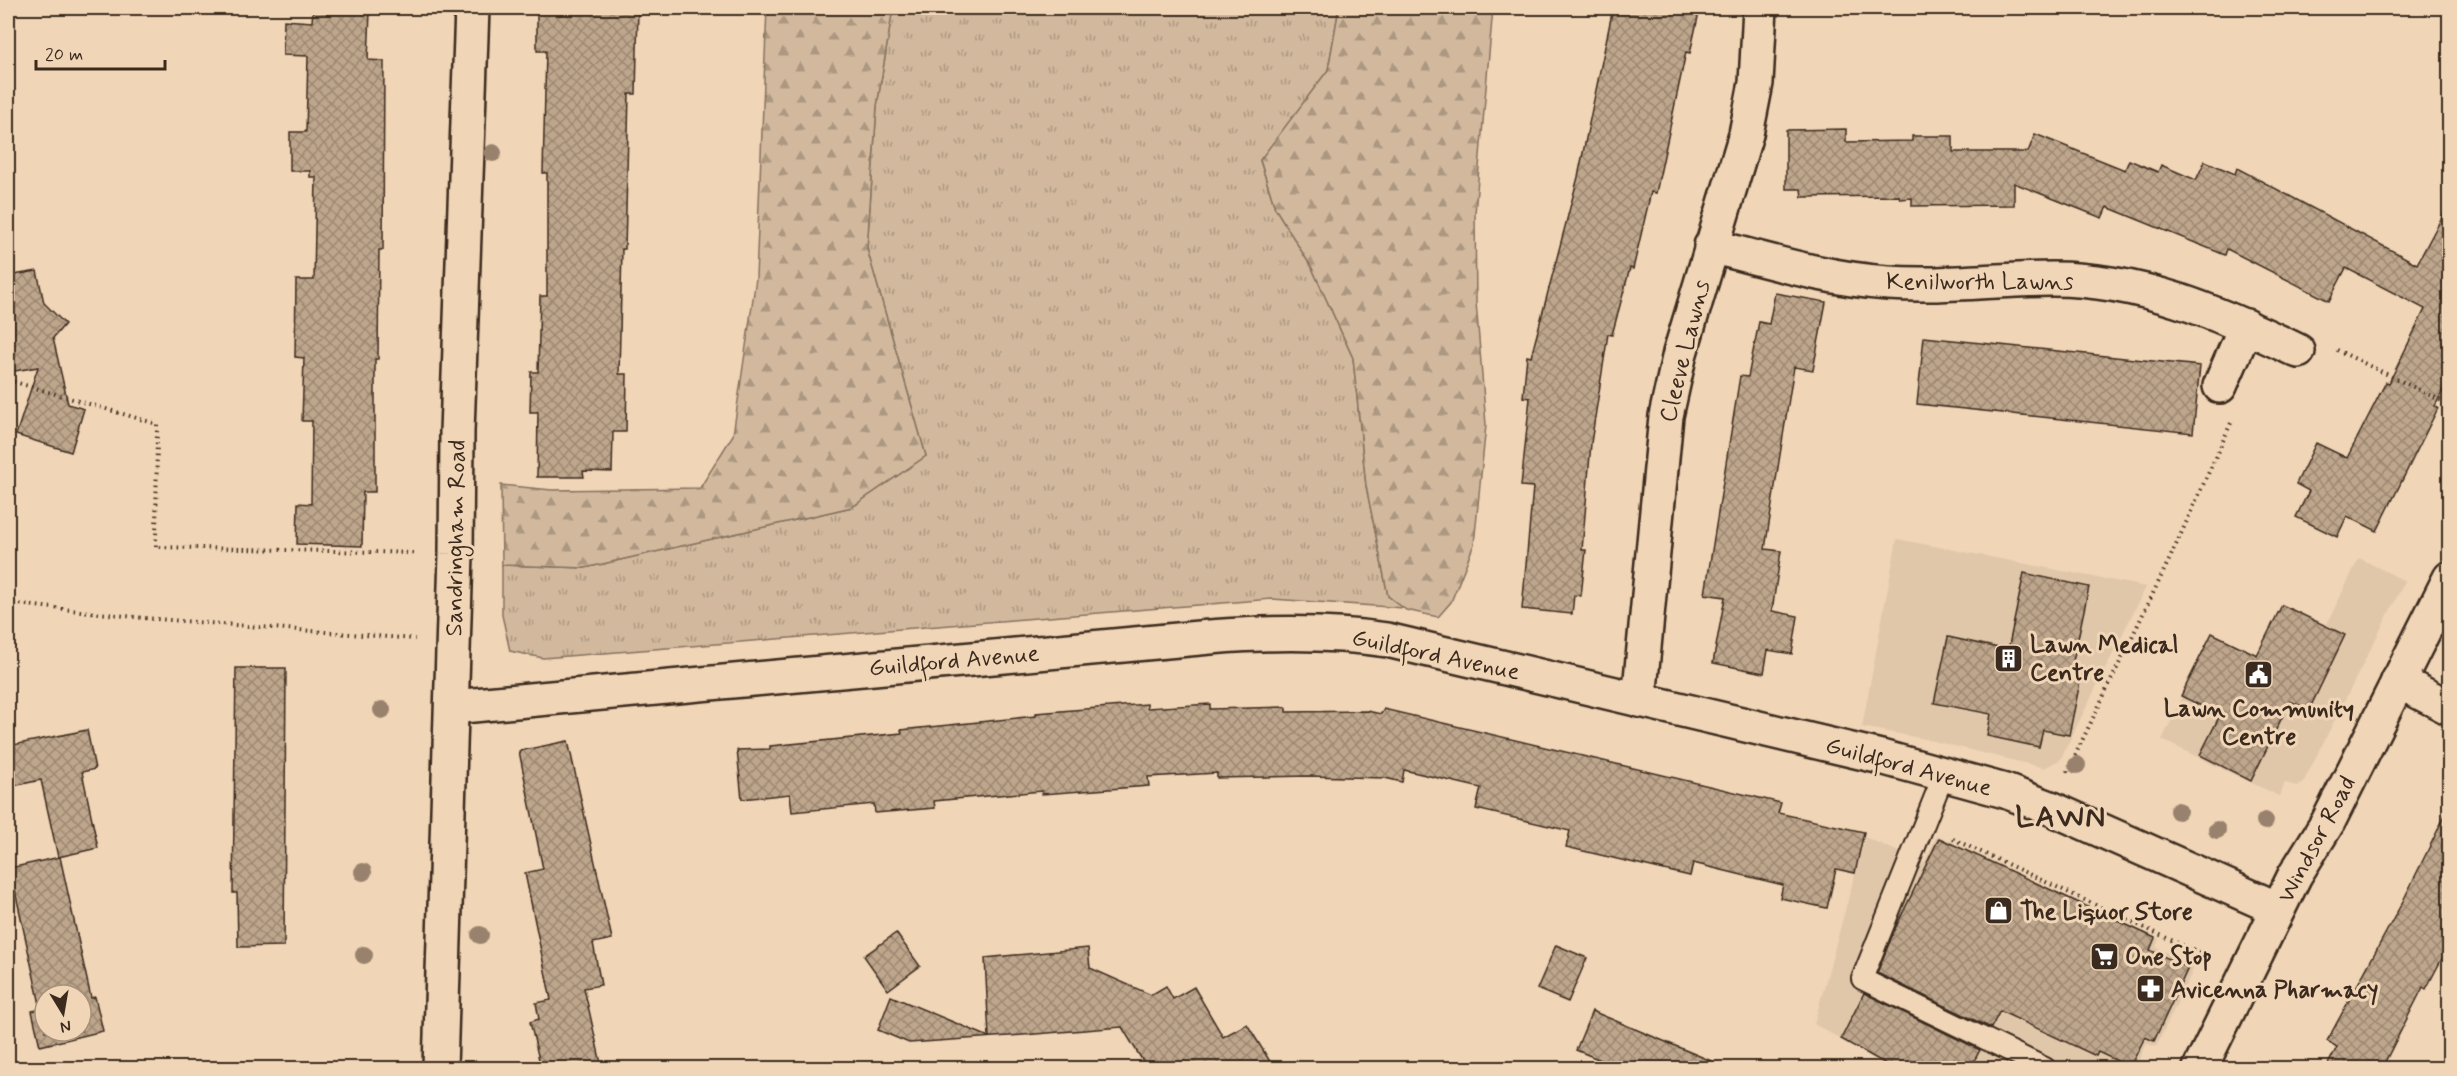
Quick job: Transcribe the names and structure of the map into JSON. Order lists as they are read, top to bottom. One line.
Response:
{"streets":{"street":["Kenilworth Lawns","Cleeve Lawns","Sandringham Road","Guildford Avenue","Windsor Road"]},"crossings":[["Kenilworth Lawns","Cleeve Lawns"],["Cleeve Lawns","Guildford Avenue"],["Sandringham Road","Guildford Avenue"],["Guildford Avenue","Windsor Road"]],"districts":["LAWN"],"places":{"building":["Lawn Medical Centre"],"public building":["Lawn Community Centre"],"shop":["The Liquor Store"],"supermarket":["One Stop"],"pharmacy":["Avicenna Pharmacy"]},"scale_bar":"20 m","north":"bottom"}
